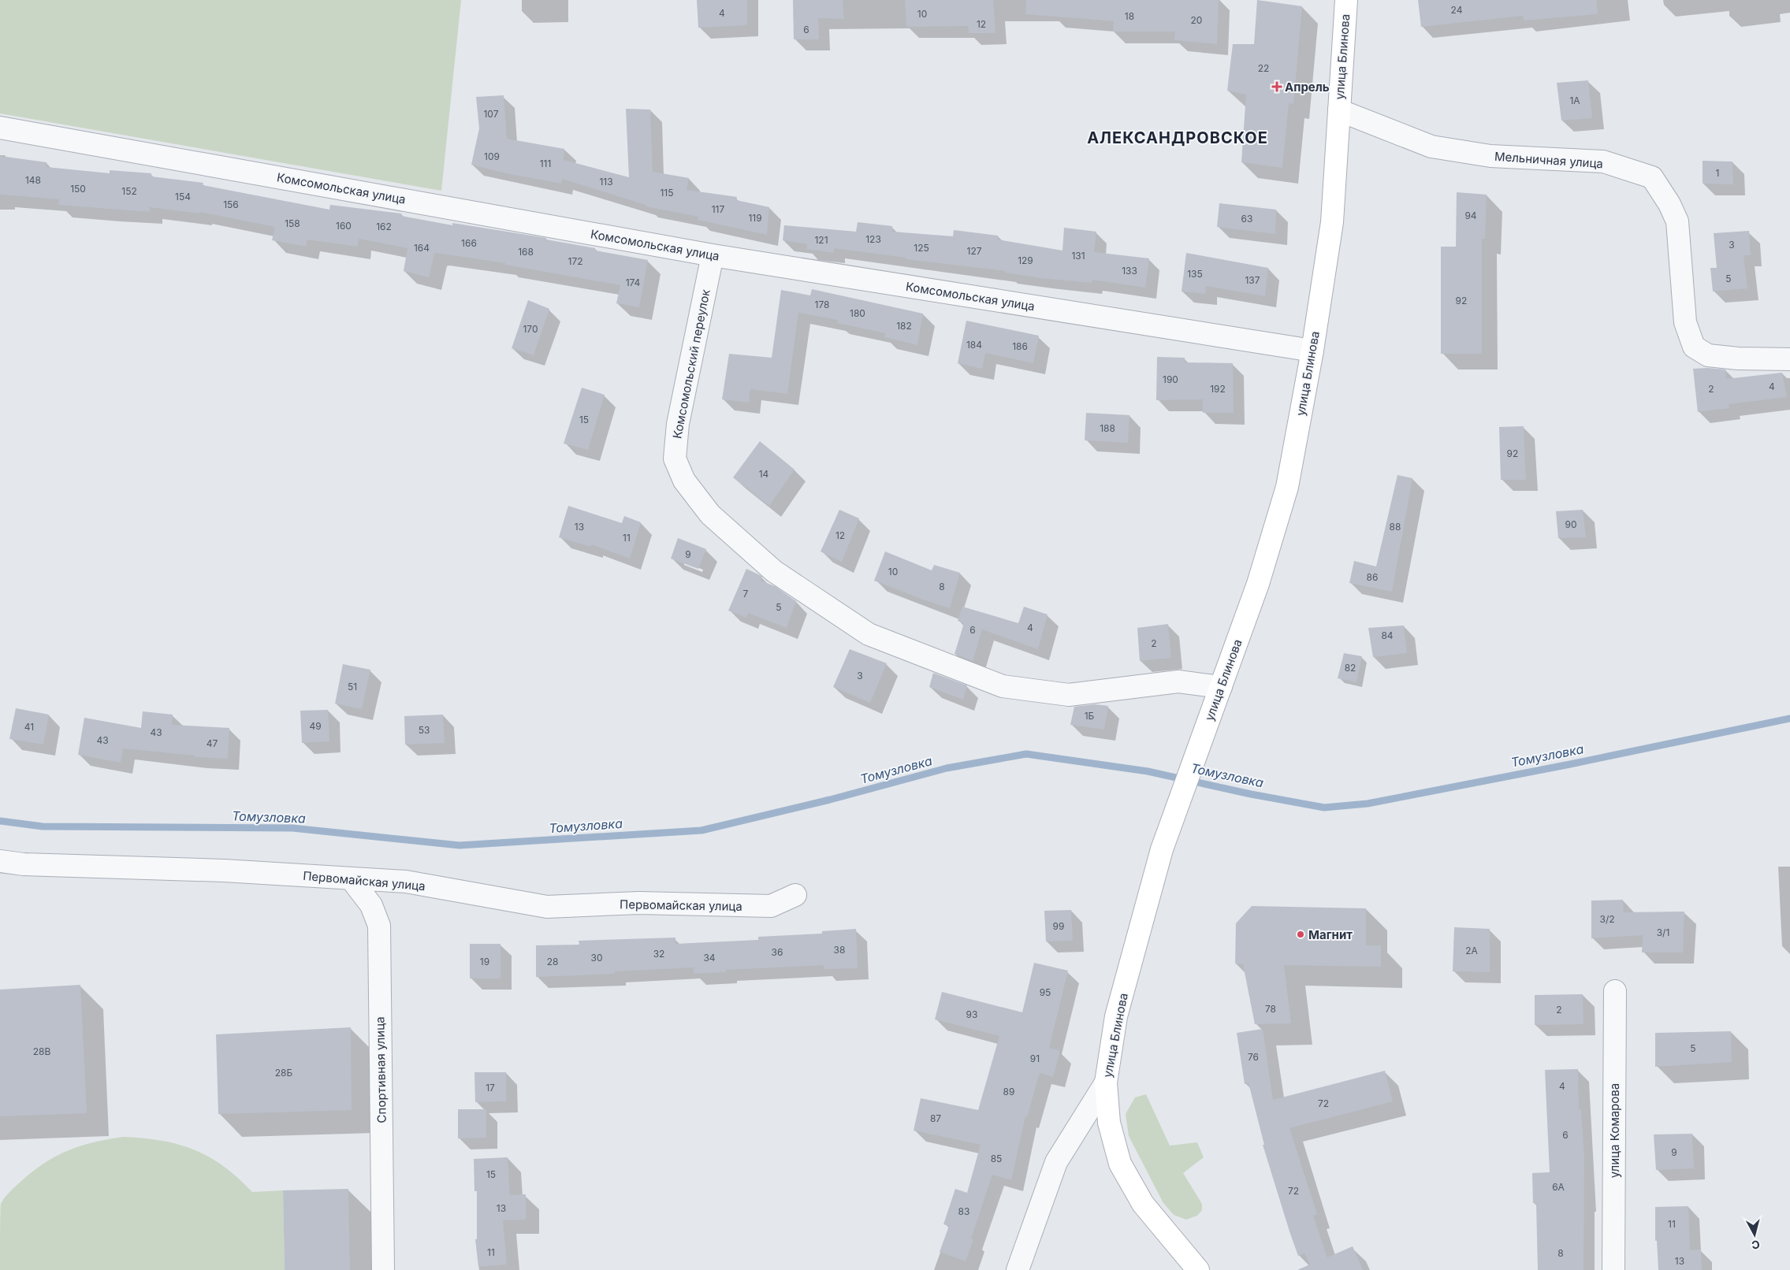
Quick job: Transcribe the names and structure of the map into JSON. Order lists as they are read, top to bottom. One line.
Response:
{"streets":{"main road":["улица Блинова"],"street":["Мельничная улица","Комсомольская улица","Комсомольский переулок","Первомайская улица","Спортивная улица","улица Комарова"]},"crossings":[["улица Блинова","Мельничная улица"],["улица Блинова","Комсомольская улица"],["улица Блинова","Комсомольский переулок"],["Комсомольская улица","Комсомольский переулок"],["Первомайская улица","Спортивная улица"]],"districts":["АЛЕКСАНДРОВСКОЕ"],"water":["Томузловка"],"places":{"health":["Апрель"],"other":["Магнит"]},"house_numbers":["24","4","10","18","20","12","6","22","1А","107","109","111","1","148","113","150","152","115","154","156","117","94","119","63","158","160","162","123","121","166","3","164","125","127","168","131","129","172","133","135","5","137","174","92","178","180","182","170","184","186","190","4","192","2","15","188","92","14","90","13","88","12","11","9","10","86","8","7","5","4","6","84","2","82","3","51","1Б","49","41","53","43","43","47","3/2","99","3/1","38","2А","36","32","30","34","19","28","95","78","2","93","5","28В","76","91","28Б","4","17","89","72","87","6","9","85","15","6А","72","13","83","11","11","8","13"],"north":"bottom"}
